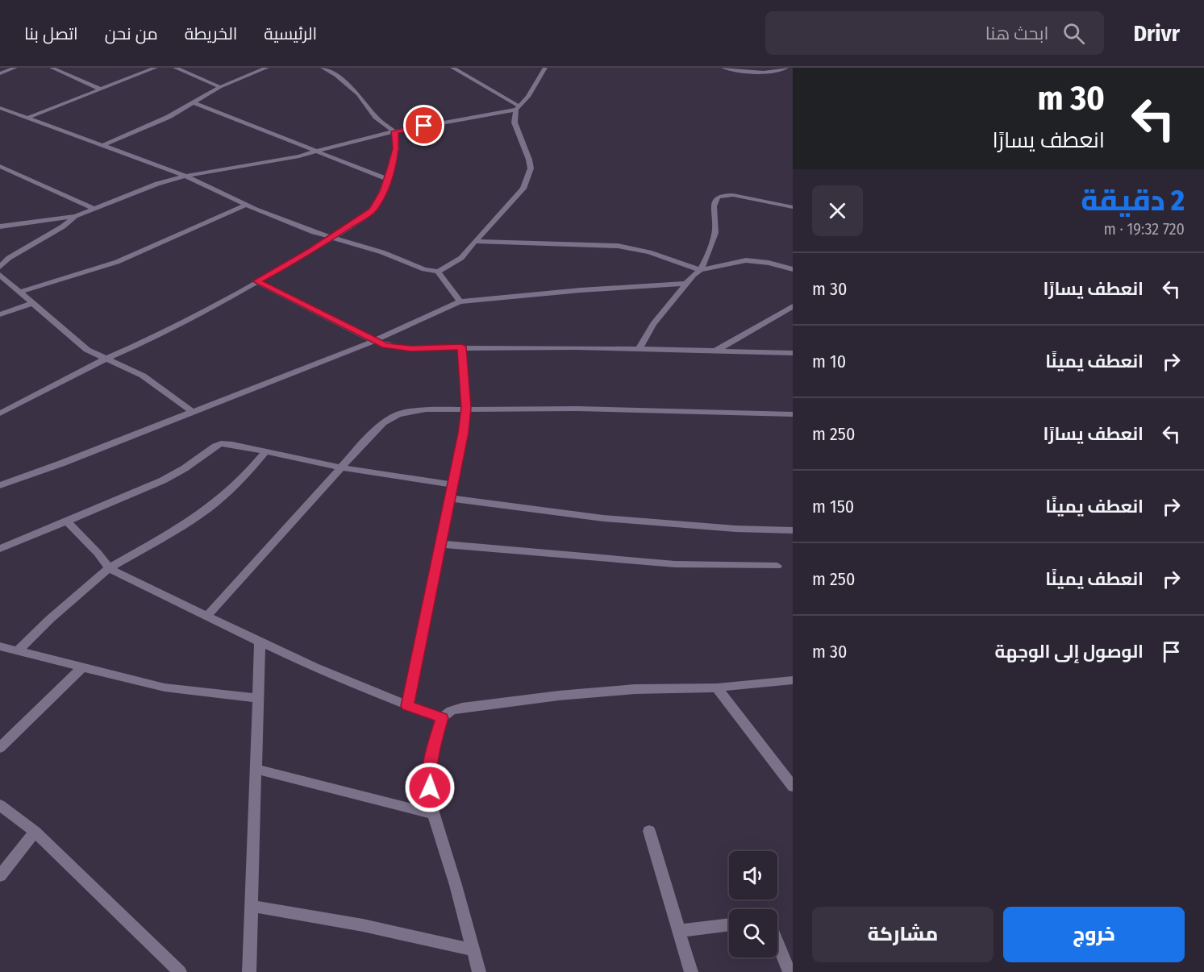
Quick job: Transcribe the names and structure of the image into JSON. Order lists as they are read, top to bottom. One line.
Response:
{"page":{"header":"Drivr","search":"ابحث هنا","nav":["الرئيسية","الخريطة","من نحن","اتصل بنا"],"turn":["30 m","انعطف يسارًا"],"heading":["2 دقيقة","720 m · 19:32"],"list":[{"name":"انعطف يسارًا","value":"30 m"},{"name":"انعطف يمينًا","value":"10 m"},{"name":"انعطف يسارًا","value":"250 m"},{"name":"انعطف يمينًا","value":"150 m"},{"name":"انعطف يمينًا","value":"250 m"},{"name":"الوصول إلى الوجهة","value":"30 m"}],"buttons":["خروج","مشاركة"]}}
